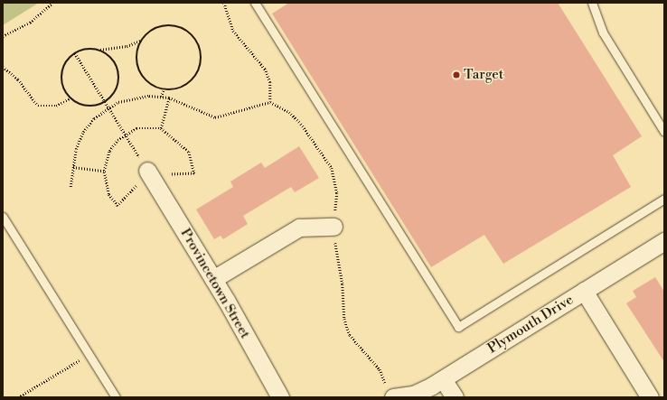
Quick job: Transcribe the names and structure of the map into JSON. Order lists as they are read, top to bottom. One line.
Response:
{"streets":{"street":["Provincetown Street","Plymouth Drive"]},"places":["Target"]}
